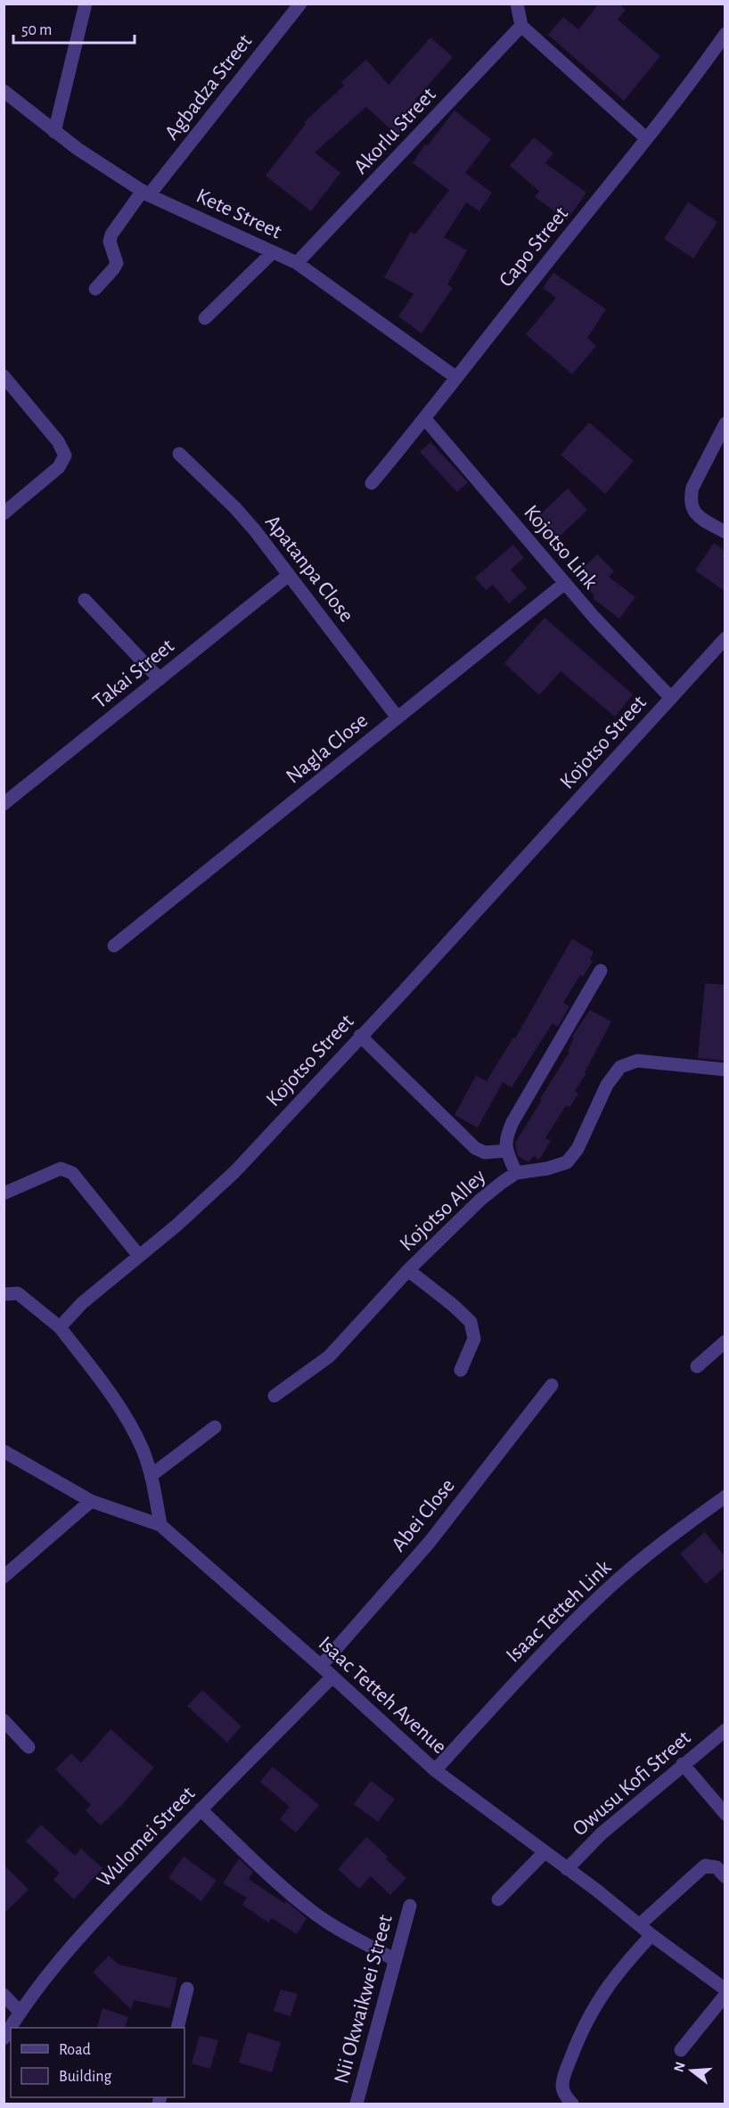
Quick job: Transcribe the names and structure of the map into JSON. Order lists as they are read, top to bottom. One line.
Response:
{"streets":{"street":["Agbadza Street","Akorlu Street","Kete Street","Capo Street","Kojotso Link","Apatanpa Close","Takai Street","Kojotso Street","Nagla Close","Kojotso Alley","Abei Close","Isaac Tetteh Link","Isaac Tetteh Avenue","Owusu Kofi Street","Wulomei Street","Nii Okwaikwei Street"]},"crossings":[["Agbadza Street","Kete Street"],["Akorlu Street","Kete Street"],["Kete Street","Capo Street"],["Capo Street","Kojotso Link"],["Kojotso Link","Kojotso Street"],["Kojotso Link","Nagla Close"],["Apatanpa Close","Takai Street"],["Apatanpa Close","Nagla Close"],["Abei Close","Isaac Tetteh Avenue"],["Isaac Tetteh Link","Isaac Tetteh Avenue"],["Isaac Tetteh Avenue","Owusu Kofi Street"],["Isaac Tetteh Avenue","Wulomei Street"]],"legend":["Road","Building"],"scale_bar":"50 m","north":"left"}
